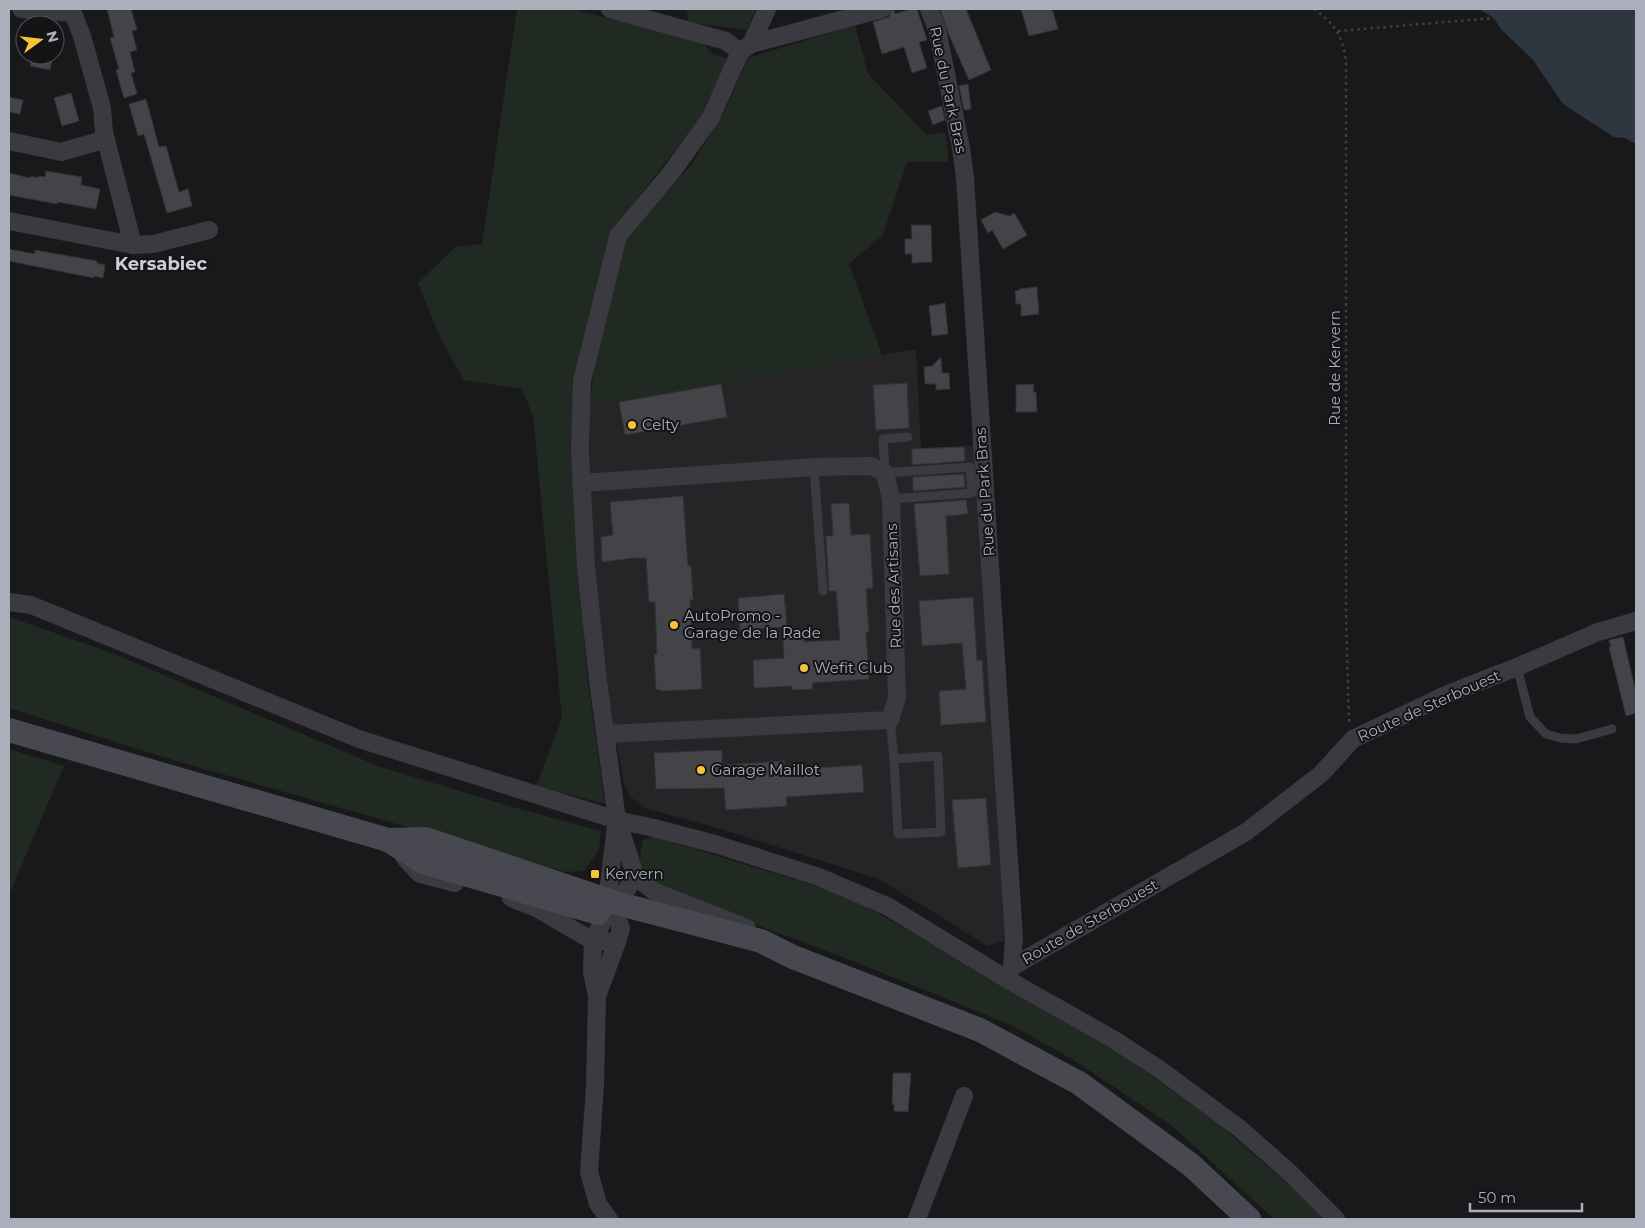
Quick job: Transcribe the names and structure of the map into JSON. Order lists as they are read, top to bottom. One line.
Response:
{"streets":{"street":["Rue du Park Bras","Rue des Artisans","Route de Sterbouest"],"path":["Rue de Kervern"]},"crossings":[["Rue du Park Bras","Route de Sterbouest"],["Rue de Kervern","Route de Sterbouest"]],"districts":["Kersabiec"],"places":{"other":["Celty","AutoPromo - Garage de la Rade","Wefit Club","Garage Maillot"],"transit":["Kervern"]},"scale_bar":"50 m","north":"right"}
